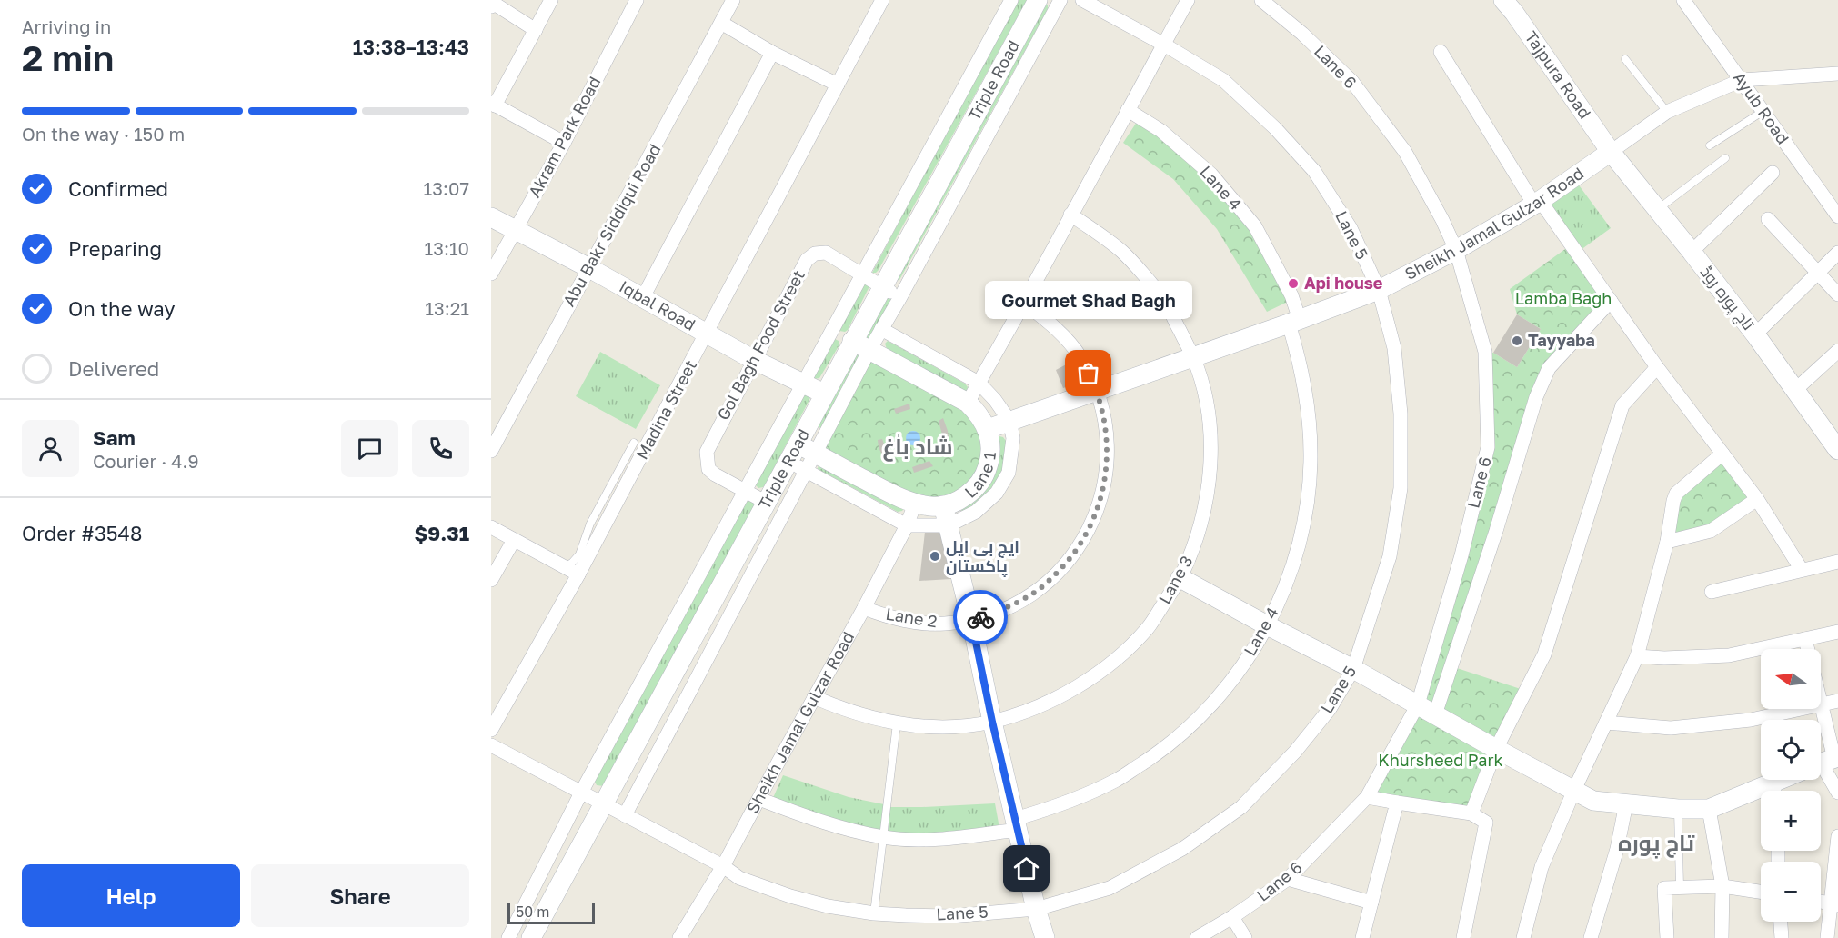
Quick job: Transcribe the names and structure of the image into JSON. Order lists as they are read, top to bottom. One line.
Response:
{"streets":{"main road":["Tajpura Road","Triple Road","Sheikh Jamal Gulzar Road","تاج پورہ روڈ","Iqbal Road","Lane 1"],"street":["Lane 6","Ayub Road","Akram Park Road","Lane 4","Abu Bakr Siddiqui Road","Lane 5","Gol Bagh Food Street","Madina Street","Lane 3","Lane 2"]},"crossings":[["Lane 6","Sheikh Jamal Gulzar Road"],["Tajpura Road","Sheikh Jamal Gulzar Road"],["Tajpura Road","تاج پورہ روڈ"],["Triple Road","Lane 5"],["Triple Road","Iqbal Road"],["Triple Road","Gol Bagh Food Street"],["Triple Road","Lane 1"],["Ayub Road","Sheikh Jamal Gulzar Road"],["Akram Park Road","Iqbal Road"],["Lane 4","Sheikh Jamal Gulzar Road"],["Sheikh Jamal Gulzar Road","Lane 5"],["Sheikh Jamal Gulzar Road","تاج پورہ روڈ"],["Sheikh Jamal Gulzar Road","Lane 1"],["Sheikh Jamal Gulzar Road","Lane 3"],["Sheikh Jamal Gulzar Road","Lane 2"],["Abu Bakr Siddiqui Road","Iqbal Road"],["Iqbal Road","Gol Bagh Food Street"],["Iqbal Road","Madina Street"]],"districts":["شاد باٰغ","تاج پورہ"],"parks":["Lamba Bagh","Khursheed Park"],"places":["Api house","Tayyaba","Gourmet Shad Bagh","ایچ بی ایل پاکستان"],"scale_bar":"50 m","north":"left","page":{"heading":["2 min","Arriving in","13:38–13:43"],"panel":["Sam","Courier · 4.9","Order #3548","$9.31"],"bar":"On the way · 150 m","list":[["Confirmed","13:07"],["Preparing","13:10"],["On the way","13:21"],"Delivered"],"bubble":"Gourmet Shad Bagh","map_buttons":["+","−"],"buttons":["Help","Share"],"scale":"50 m"}}
